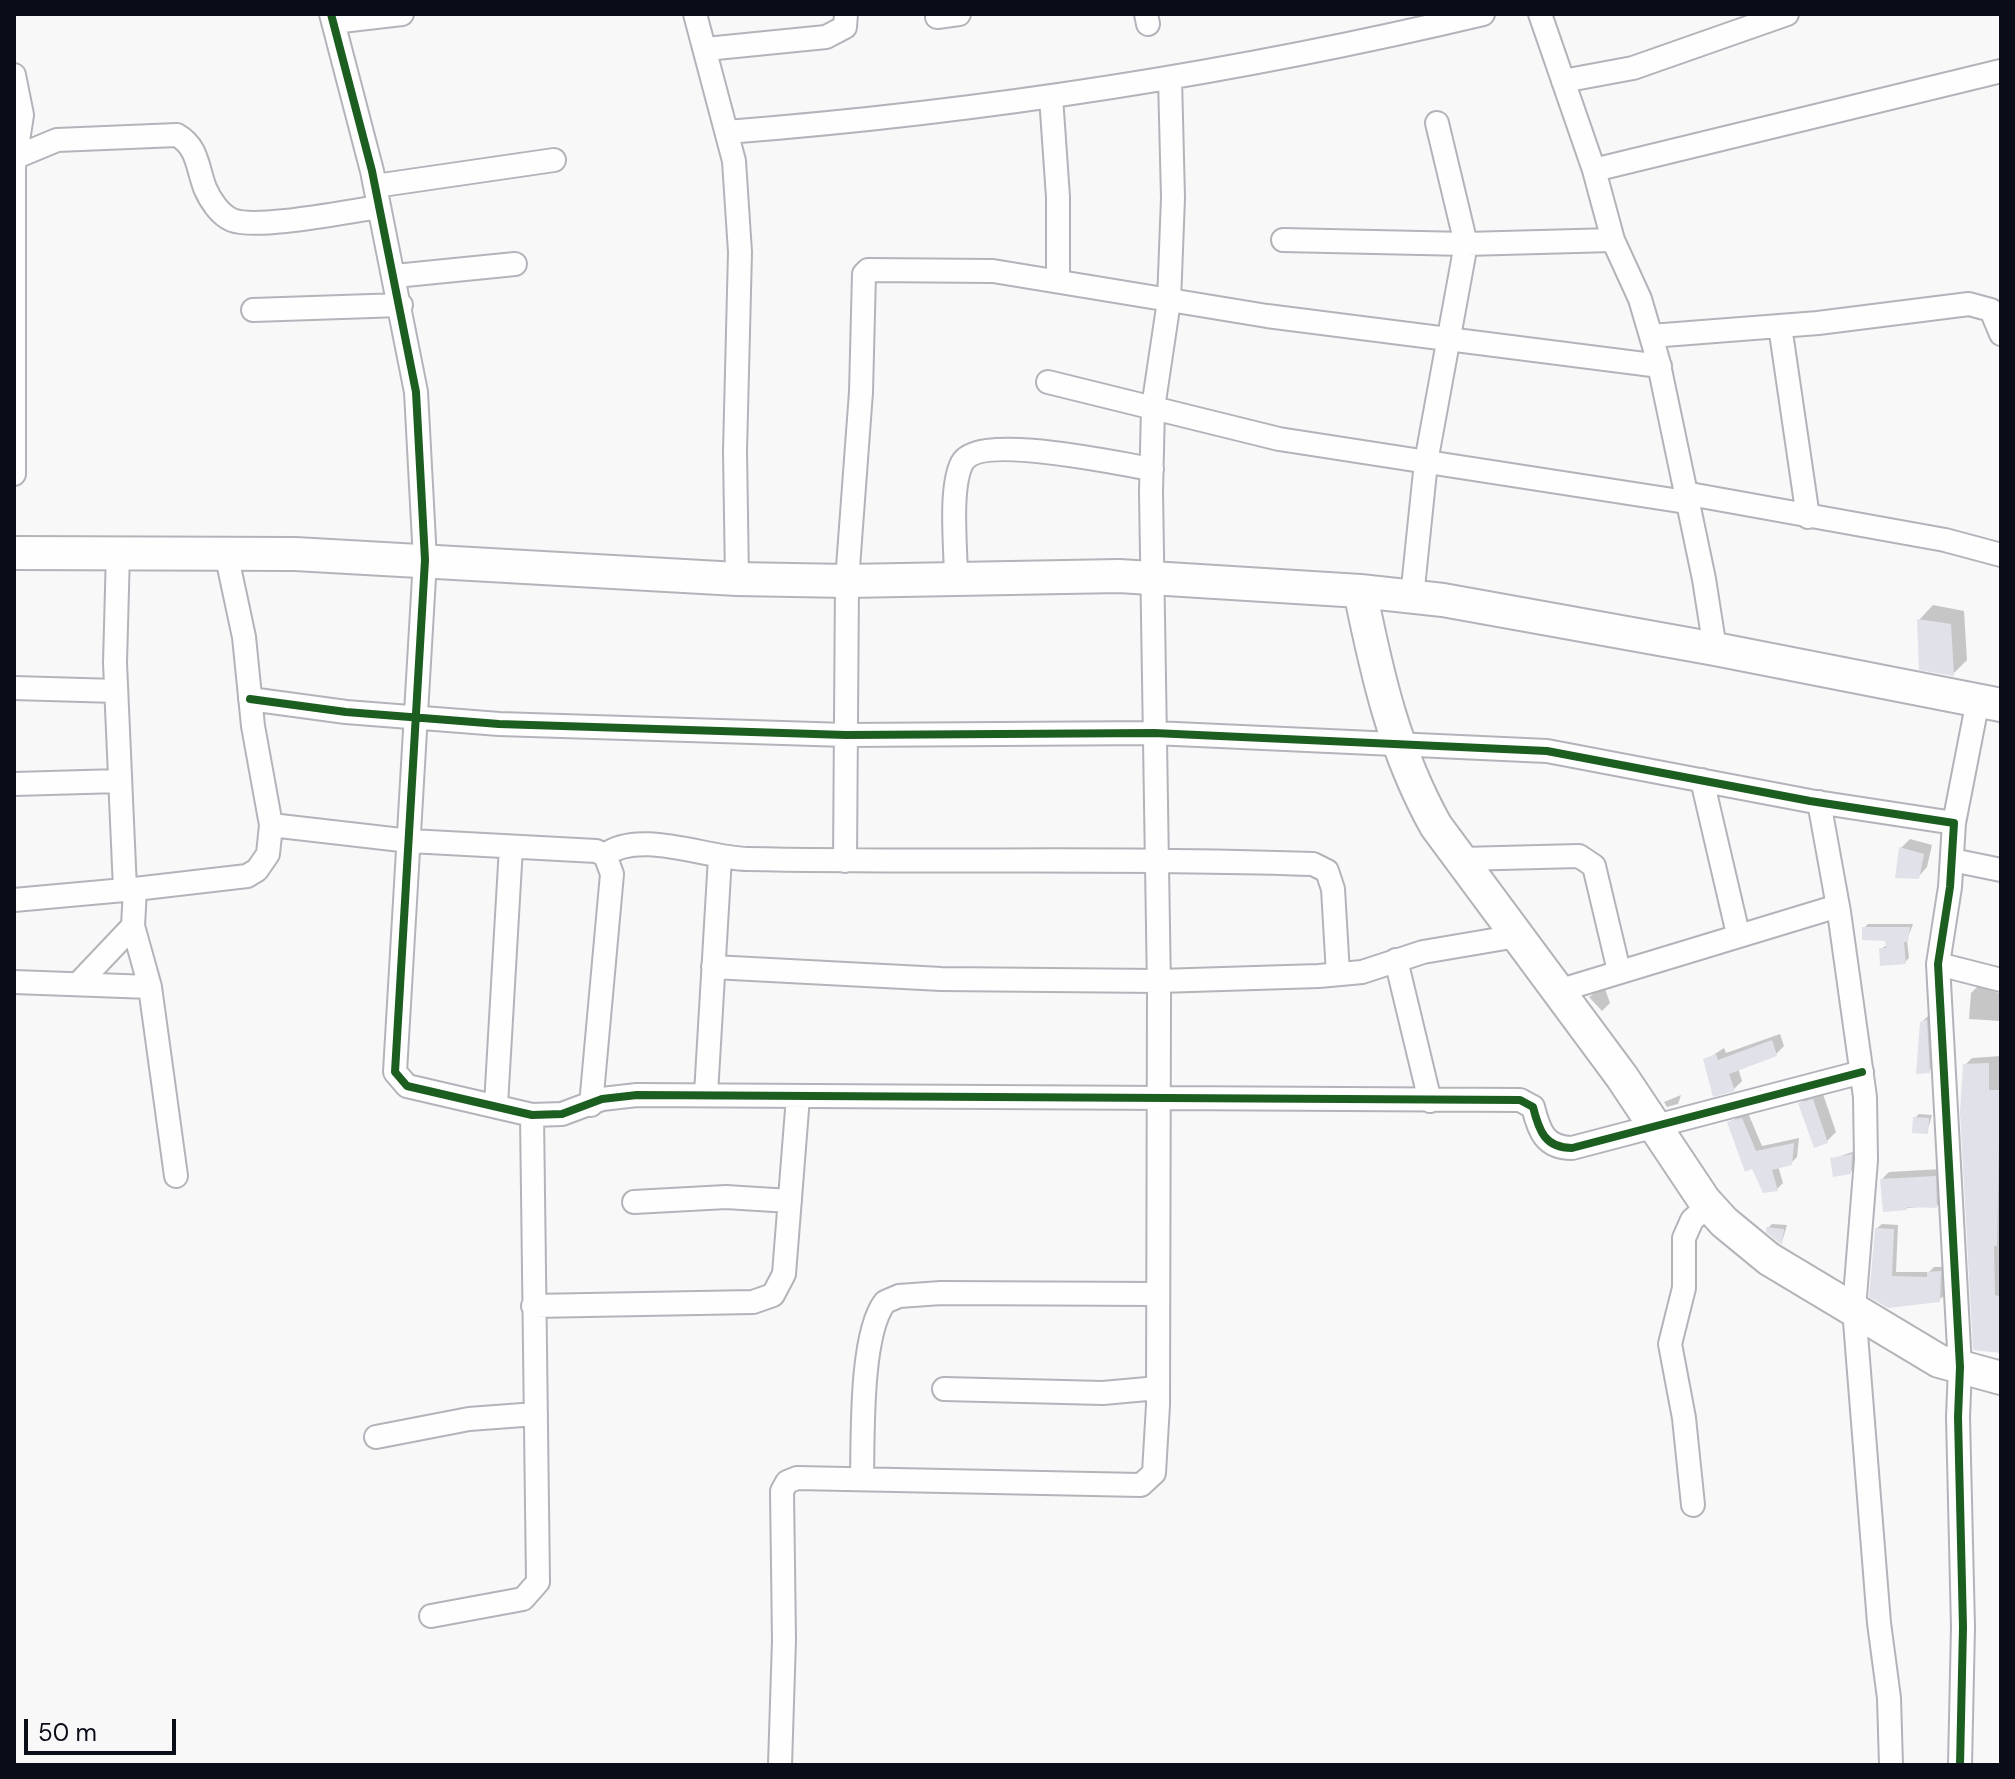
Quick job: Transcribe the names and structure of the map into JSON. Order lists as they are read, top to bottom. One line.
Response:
{"scale_bar":"50 m"}
